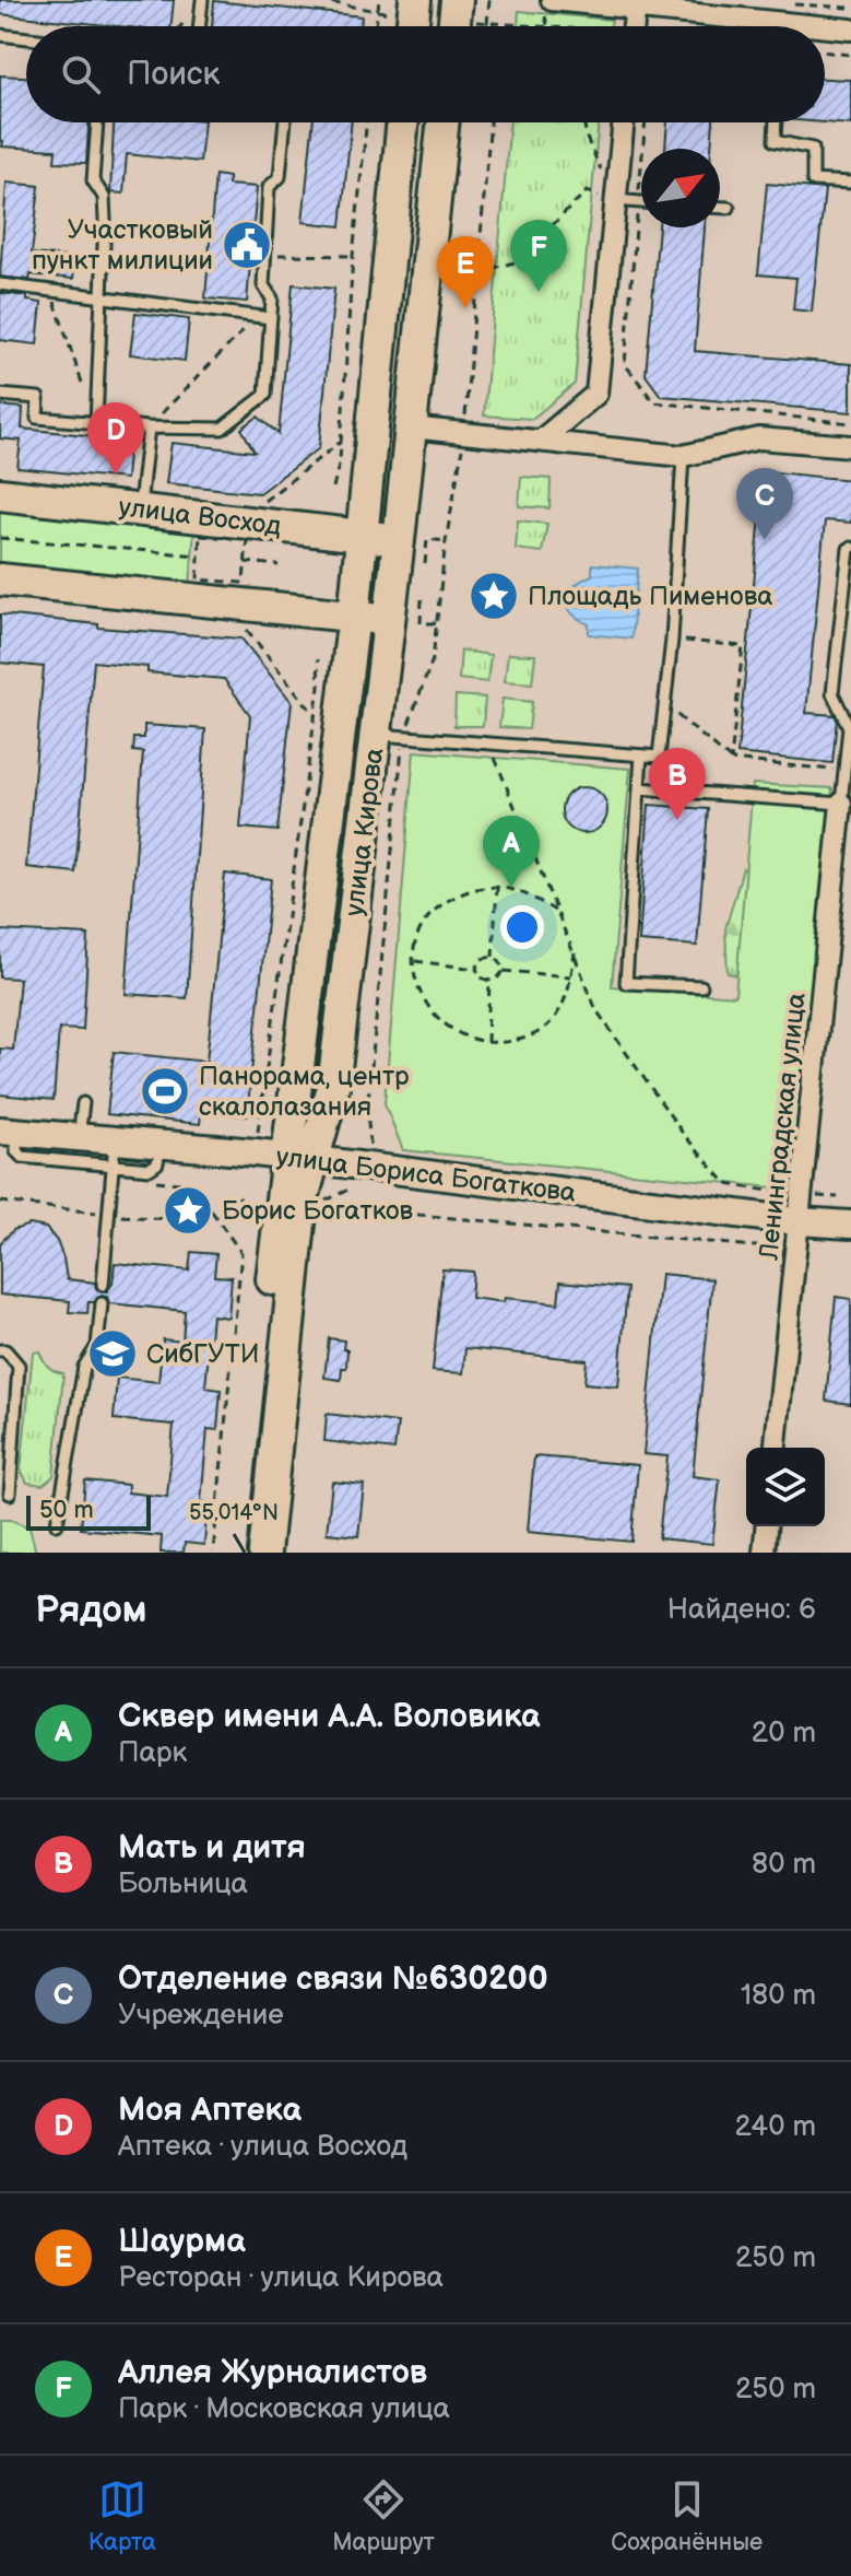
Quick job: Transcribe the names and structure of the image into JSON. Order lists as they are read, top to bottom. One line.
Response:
{"streets":{"main road":["улица Восход","улица Кирова","улица Бориса Богаткова"],"street":["Ленинградская улица"]},"crossings":[["улица Восход","улица Кирова"],["улица Кирова","улица Бориса Богаткова"],["Ленинградская улица","улица Бориса Богаткова"]],"places":{"public building":["Участковый пункт милиции"],"place":["Площадь Пименова","Борис Богатков"],"sports":["Панорама, центр скалолазания"],"school or university":["СибГУТИ"]},"scale_bar":"50 m","north":"top right","page":{"search":"Поиск","pins":["F","E","D","C","B","A"],"scale":"50 m","heading":["Рядом","Найдено: 6"],"list":[{"mark":"A","name":"Cквер имени А.А. Воловика","note":"Парк","value":"20 m"},{"mark":"B","name":"Мать и дитя","note":"Больница","value":"80 m"},{"mark":"C","name":"Отделение связи №630200","note":"Учреждение","value":"180 m"},{"mark":"D","name":"Моя Аптека","note":"Аптека · улица Восход","value":"240 m"},{"mark":"E","name":"Шаурма","note":"Ресторан · улица Кирова","value":"250 m"},{"mark":"F","name":"Аллея Журналистов","note":"Парк · Московская улица","value":"250 m"}],"nav":["Карта","Маршрут","Сохранённые"]},"coordinates":["55.014°N"]}
